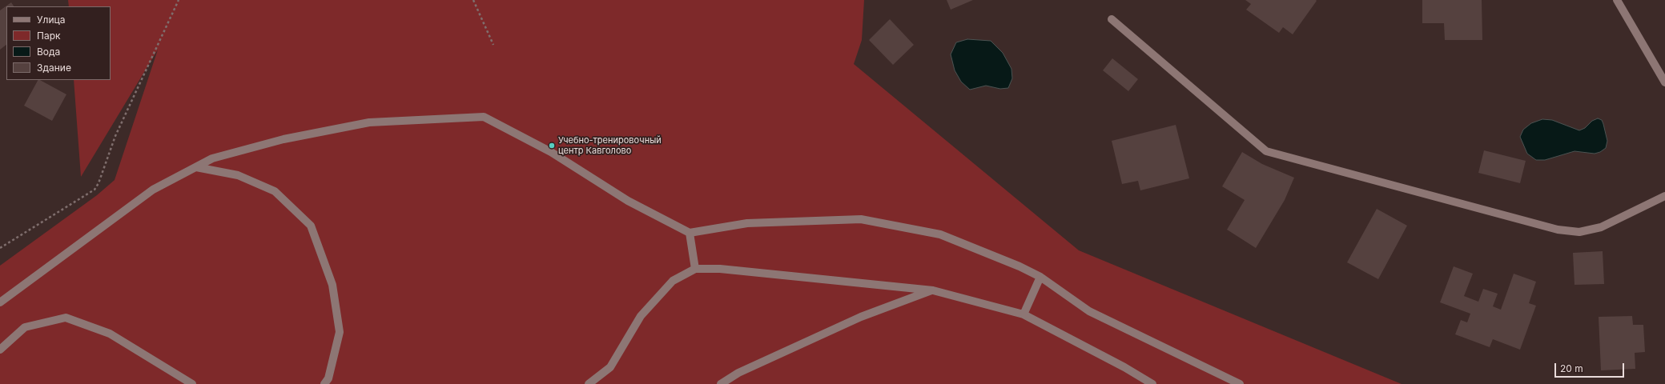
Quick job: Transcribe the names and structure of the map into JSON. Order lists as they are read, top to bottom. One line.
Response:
{"places":["Учебно-тренировочный центр Кавголово"],"legend":["Улица","Парк","Вода","Здание"],"scale_bar":"20 m"}
